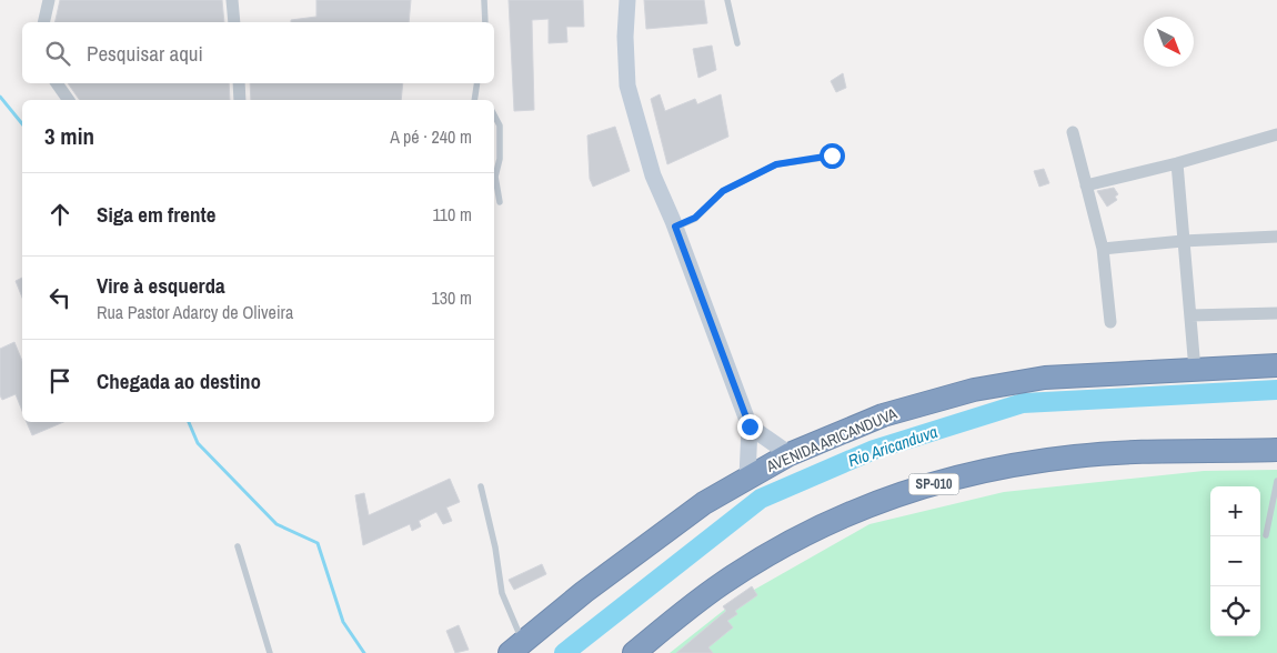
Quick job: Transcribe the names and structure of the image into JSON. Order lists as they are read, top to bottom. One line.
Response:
{"streets":{"highway":["AVENIDA ARICANDUVA","SP-010"]},"water":["Rio Aricanduva"],"north":"bottom right","page":{"search":"Pesquisar aqui","heading":["3 min","A pé · 240 m"],"list":[["Siga em frente","110 m"],["Vire à esquerda","Rua Pastor Adarcy de Oliveira","130 m"],"Chegada ao destino"],"map_buttons":["+","−"]}}
